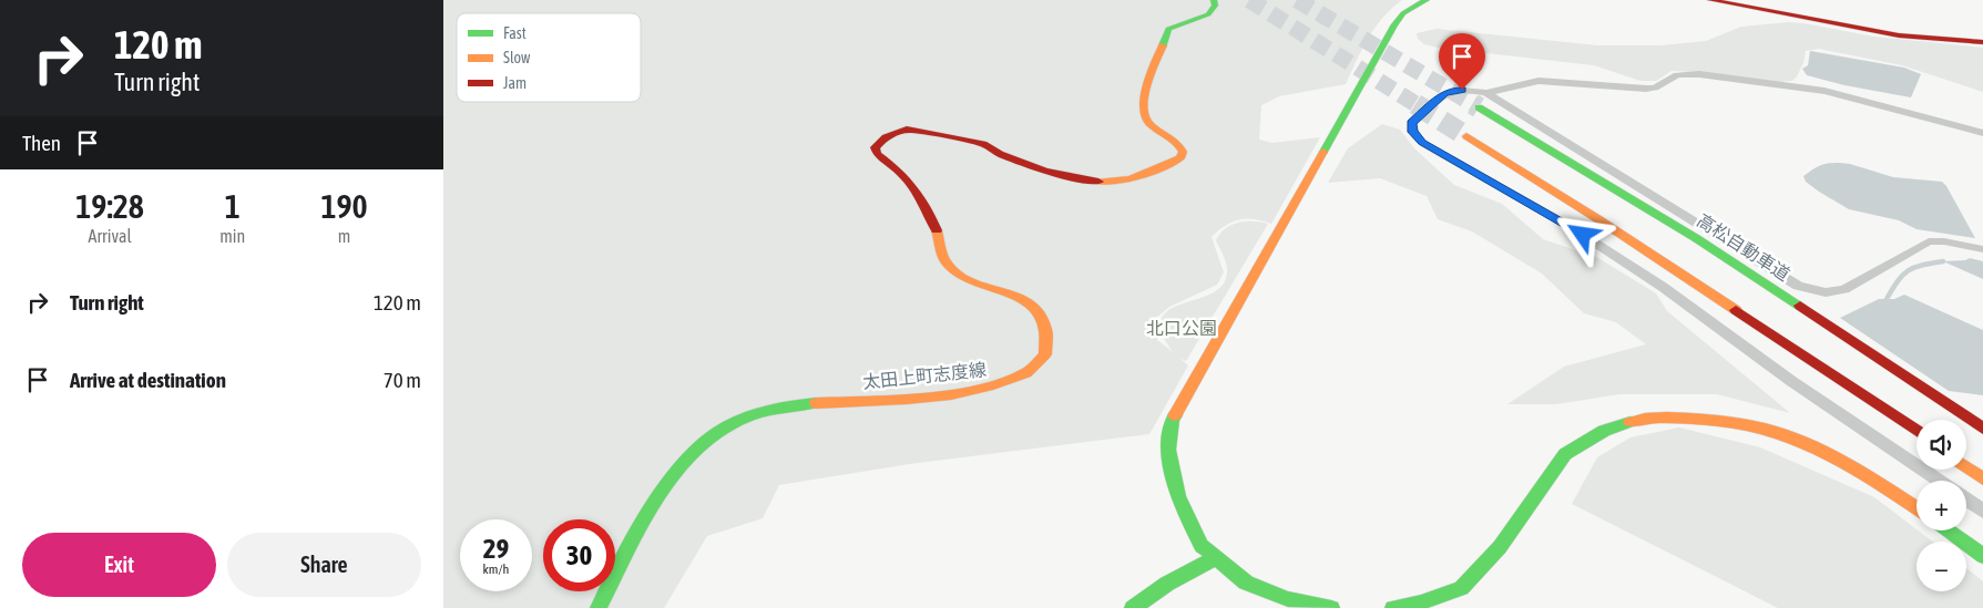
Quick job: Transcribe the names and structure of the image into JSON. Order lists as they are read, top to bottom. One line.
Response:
{"streets":{"main road":["高松自動車道","太田上町志度線"]},"parks":["北口公園"],"legend":["Fast","Slow","Jam"],"page":{"turn":["120 m","Turn right"],"then":"Then","eta":["19:28","Arrival","1","min","190","m"],"list":[{"name":"Turn right","value":"120 m"},{"name":"Arrive at destination","value":"70 m"}],"map_buttons":["+","−"],"speed":"29 km/h","limit":"30","buttons":["Exit","Share"]}}
